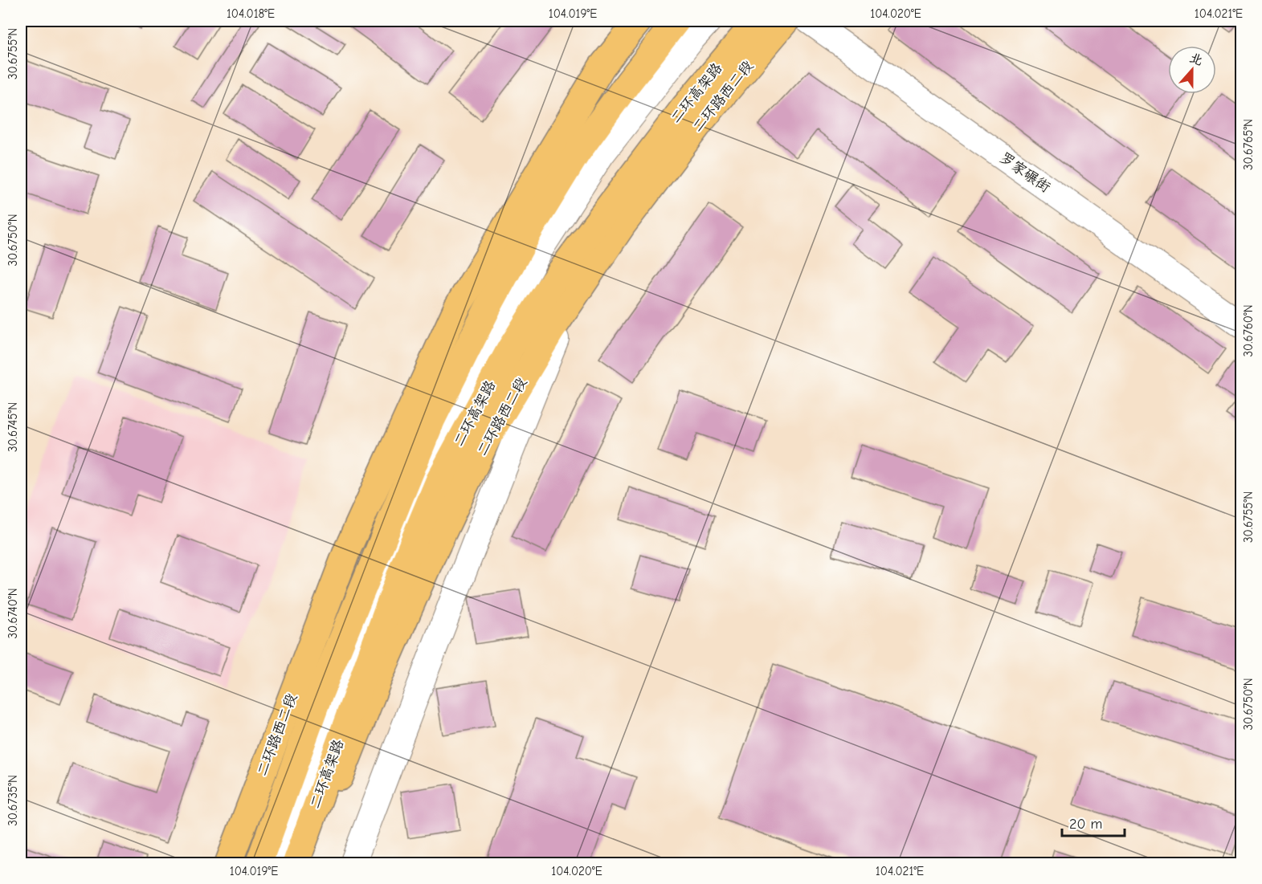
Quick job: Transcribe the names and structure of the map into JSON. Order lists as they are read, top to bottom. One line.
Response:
{"streets":{"main road":["二环高架路","二环路西二段"],"street":["罗家碾街"]},"scale_bar":"20 m","north":"top","coordinates":["104.018°E","104.019°E","104.020°E","104.021°E","30.6755°N","30.6765°N","30.6750°N","30.6760°N","30.6745°N","30.6740°N","30.6735°N"]}
